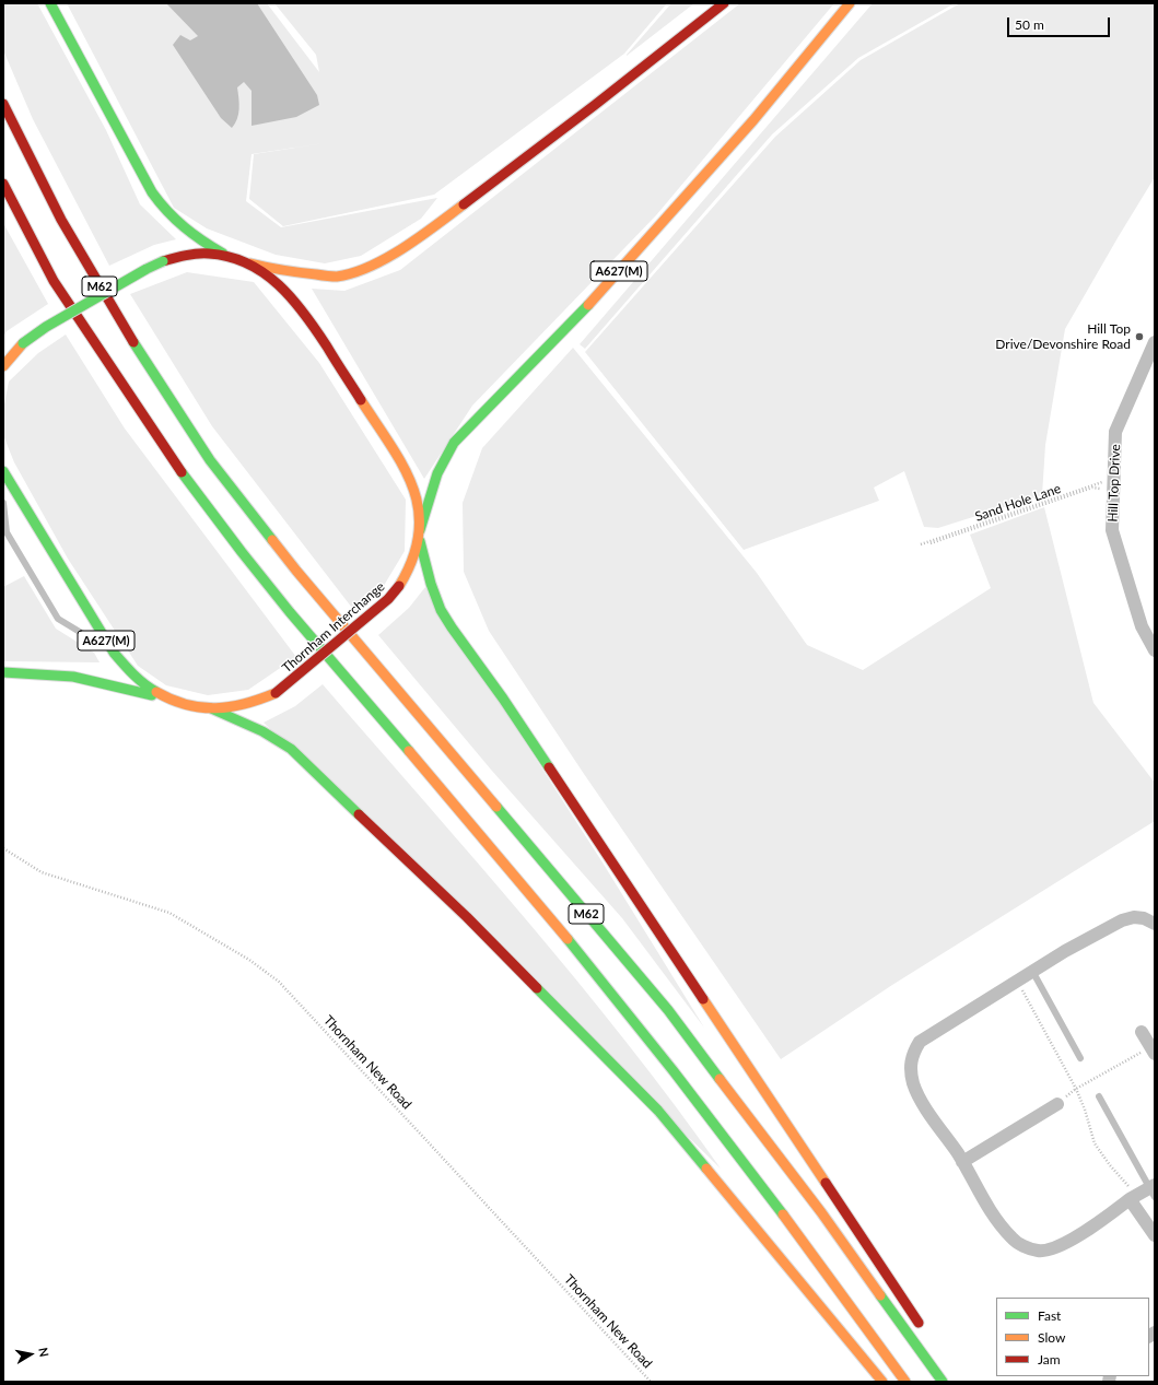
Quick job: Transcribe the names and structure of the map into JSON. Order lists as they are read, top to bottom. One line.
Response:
{"streets":{"highway":["A627(M)","M62","Thornham Interchange"],"street":["Hill Top Drive"],"path":["Sand Hole Lane","Thornham New Road"]},"crossings":[["A627(M)","Thornham Interchange"],["Hill Top Drive","Sand Hole Lane"]],"places":["Hill Top Drive/Devonshire Road"],"legend":["Fast","Slow","Jam"],"scale_bar":"50 m","north":"right"}
